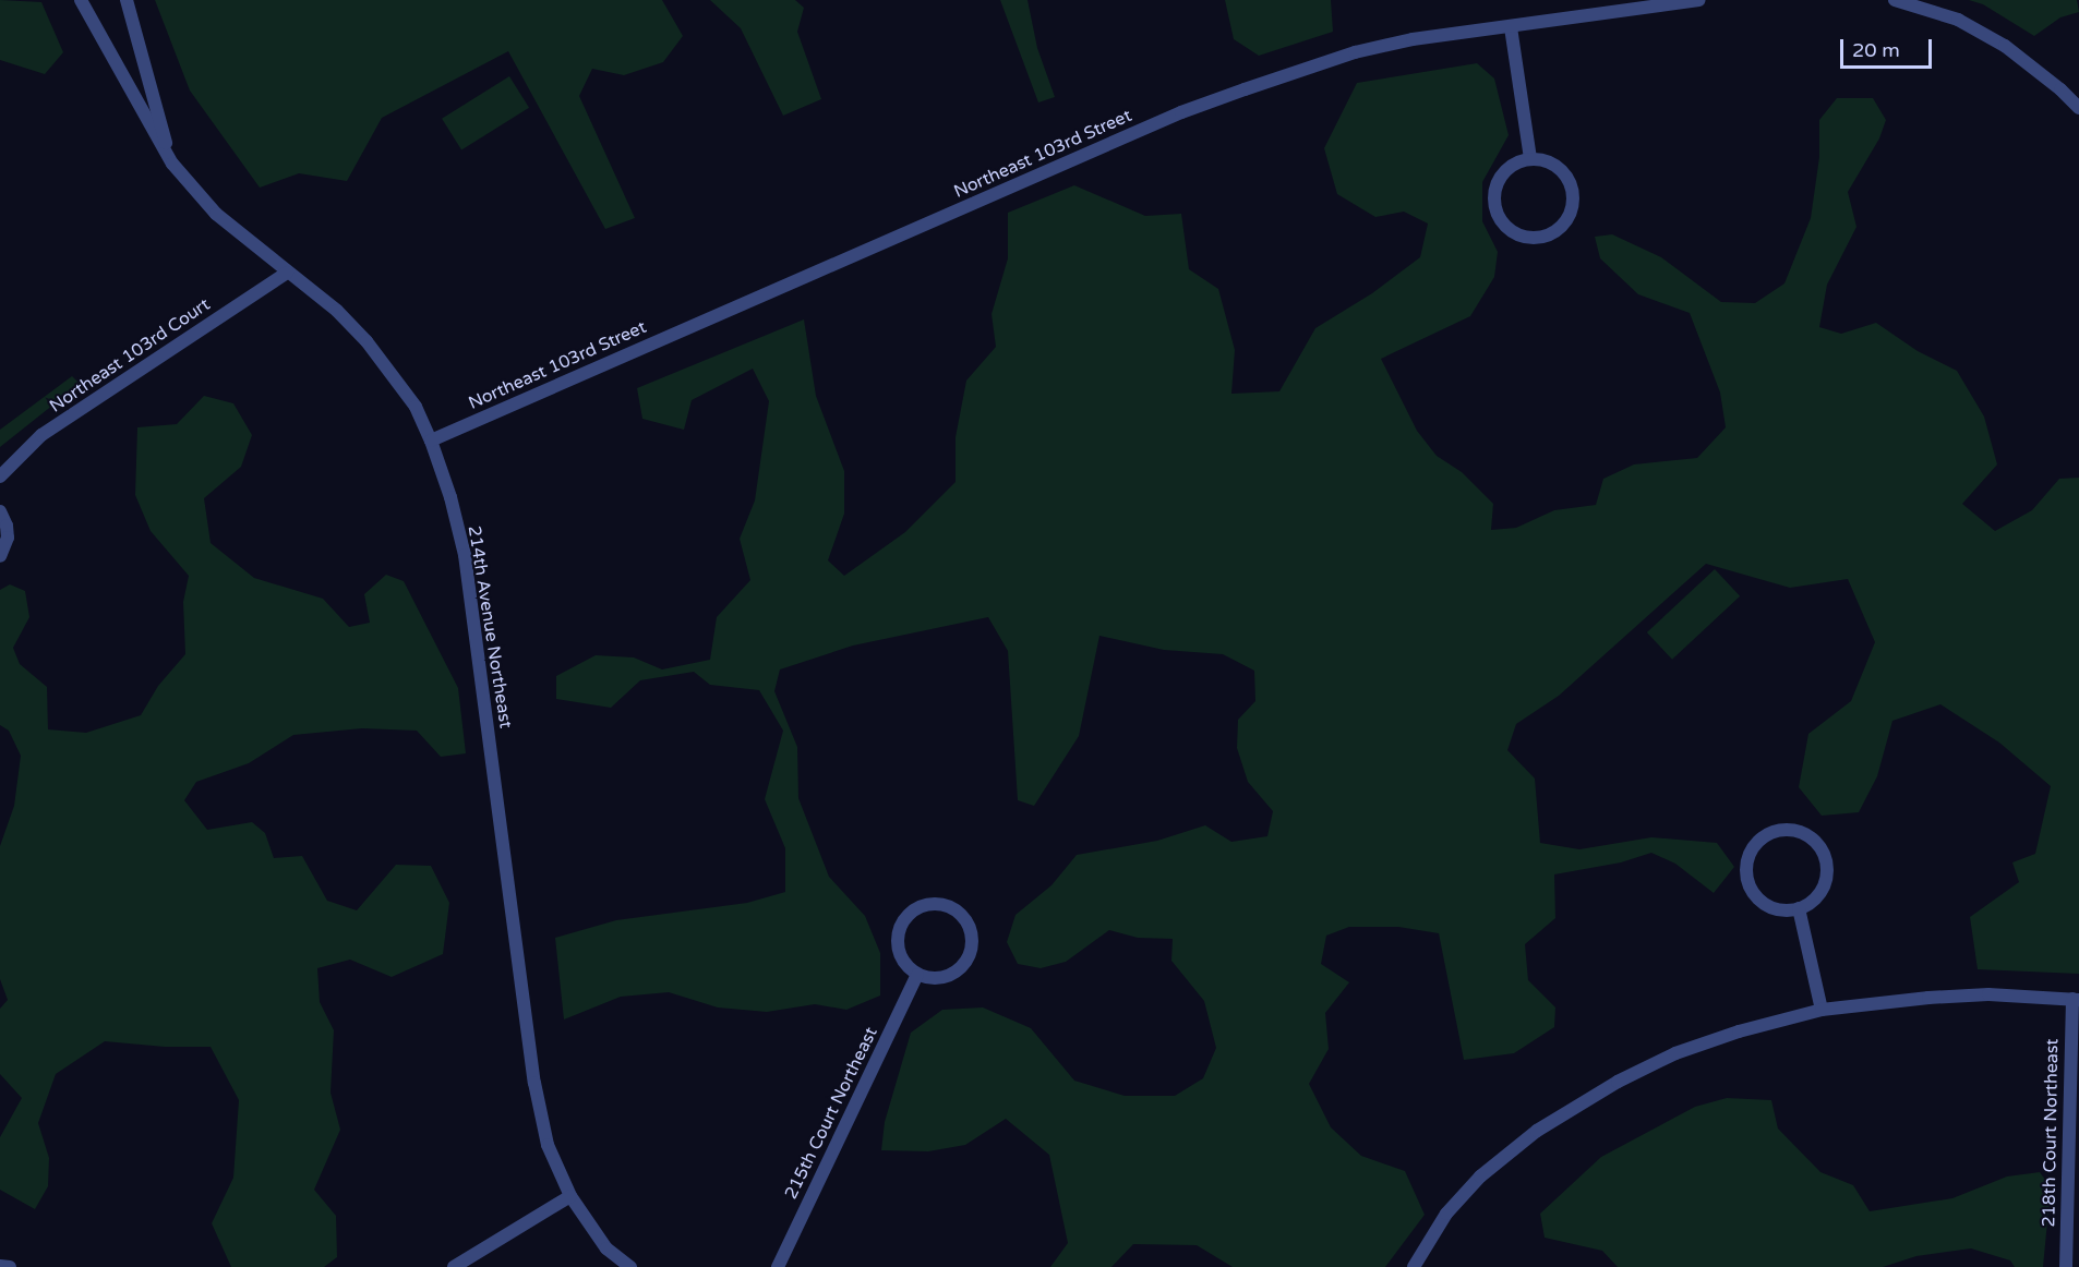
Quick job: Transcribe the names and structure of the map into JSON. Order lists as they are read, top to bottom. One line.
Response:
{"streets":{"street":["Northeast 103rd Street","Northeast 103rd Court","214th Avenue Northeast","215th Court Northeast","218th Court Northeast"]},"crossings":[["Northeast 103rd Street","214th Avenue Northeast"],["Northeast 103rd Court","214th Avenue Northeast"]],"scale_bar":"20 m"}
